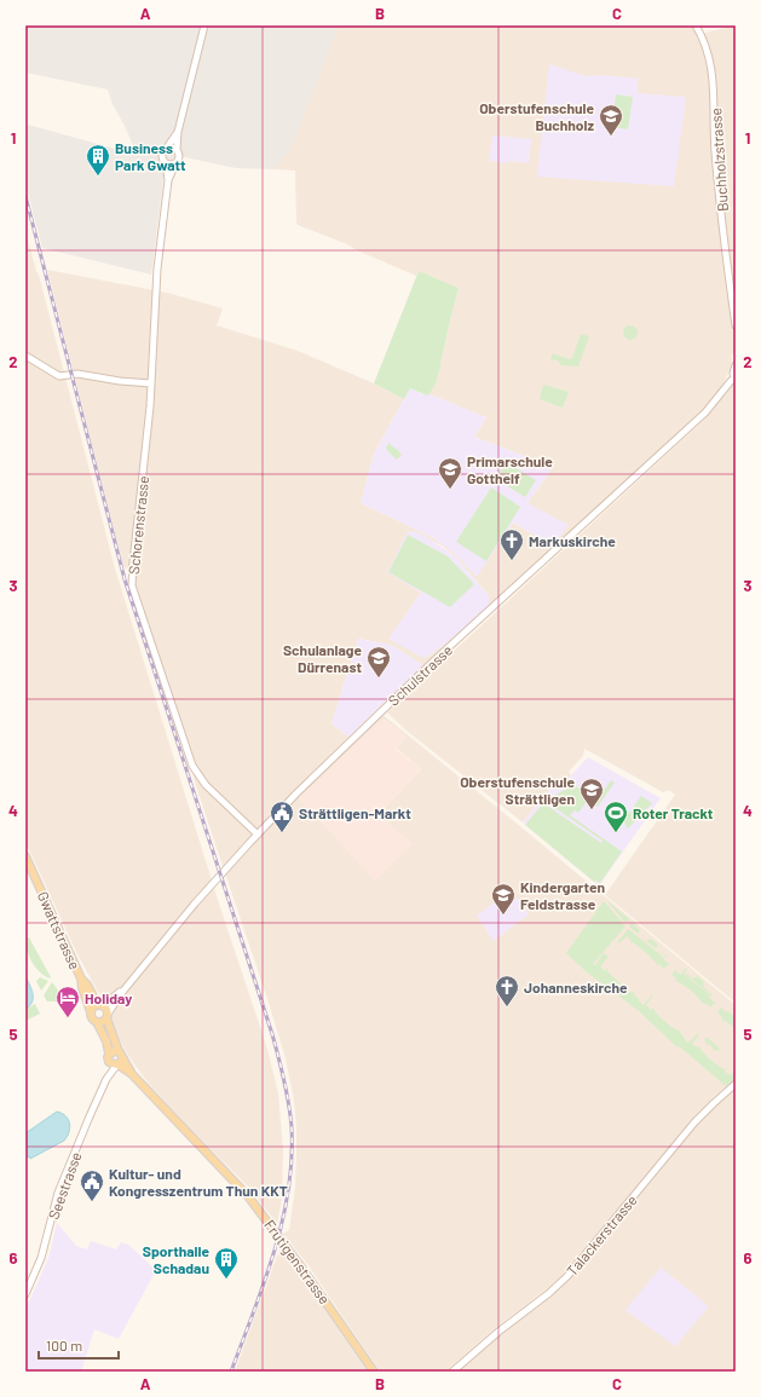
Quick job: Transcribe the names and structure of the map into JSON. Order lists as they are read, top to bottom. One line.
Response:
{"streets":{"main road":["Gwattstrasse","Frutigenstrasse"],"street":["Buchholzstrasse","Schorenstrasse","Schulstrasse","Seestrasse","Talackerstrasse"]},"crossings":[["Schorenstrasse","Schulstrasse"],["Schulstrasse","Gwattstrasse"],["Seestrasse","Frutigenstrasse"]],"places":{"school or university":["Oberstufenschule Buchholz","Primarschule Gotthelf","Schulanlage Dürrenast","Oberstufenschule Strättligen","Kindergarten Feldstrasse"],"building":["Business Park Gwatt","Sporthalle Schadau"],"church":["Markuskirche","Johanneskirche"],"public building":["Strättligen-Markt","Kultur- und Kongresszentrum Thun KKT"],"sports":["Roter Trackt"],"hotel":["Holiday"]},"scale_bar":"100 m","grid":{"columns":["A","B","C"],"rows":["1","2","3","4","5","6"]}}
